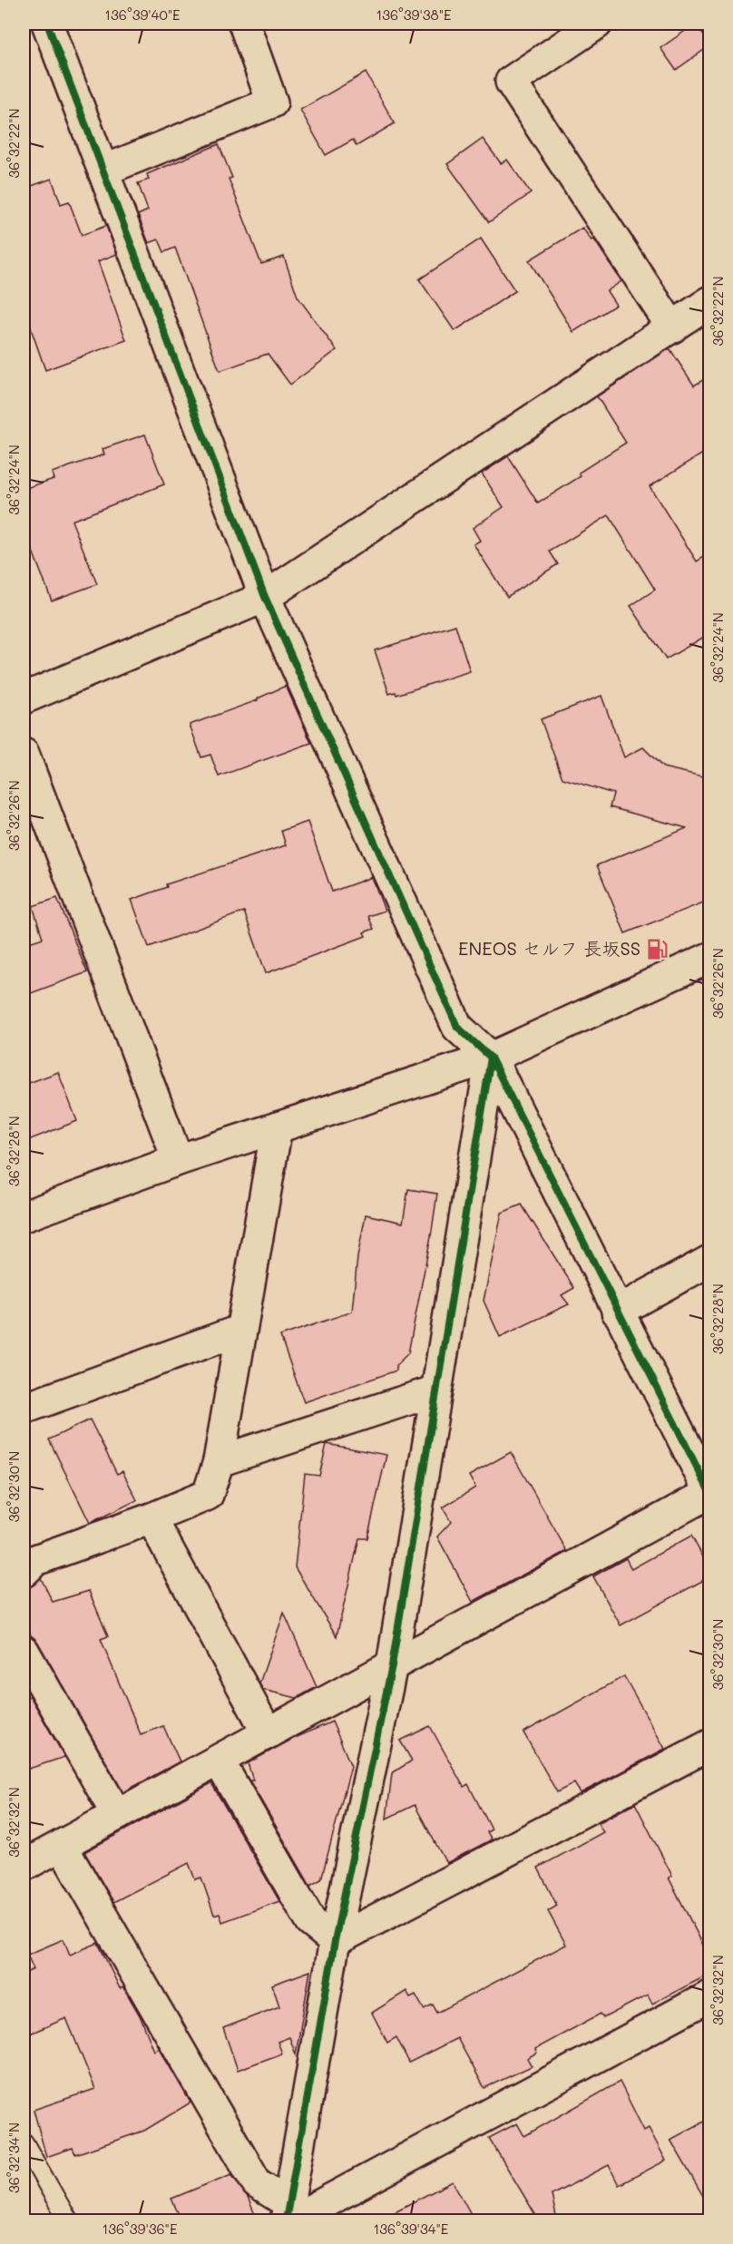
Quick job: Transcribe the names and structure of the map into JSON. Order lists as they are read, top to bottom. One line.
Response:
{"places":{"fuel station":["ENEOS セルフ 長坂SS"]},"coordinates":["136°39'40\"E","136°39'38\"E","36°32'22\"N","36°32'24\"N","36°32'26\"N","36°32'28\"N","36°32'30\"N","36°32'32\"N","36°32'34\"N","136°39'36\"E","136°39'34\"E"]}
